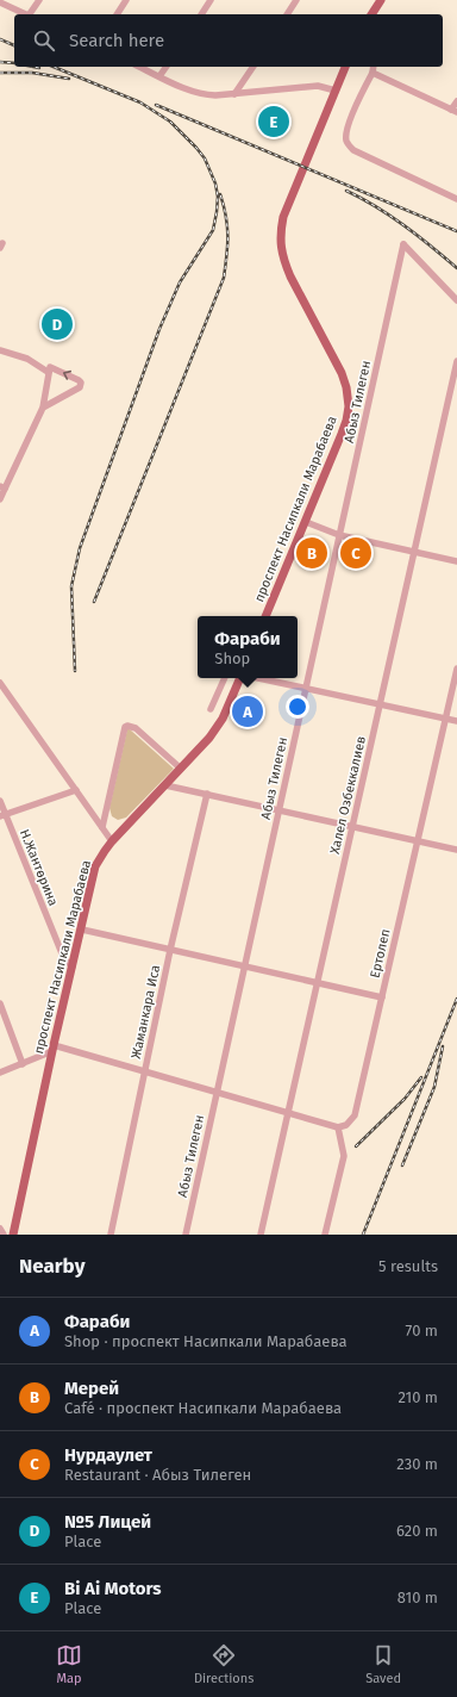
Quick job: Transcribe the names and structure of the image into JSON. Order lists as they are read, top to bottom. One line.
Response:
{"streets":{"main road":["проспект Насипкали Марабаева"],"street":["Абыз Тилеген","Халел Озбеккалиев","Н.Жантөрина","Ертолеп","Жаманкара Иса"]},"crossings":[["проспект Насипкали Марабаева","Н.Жантөрина"]],"page":{"search":"Search here","pins":["E","D","B","C","A"],"popup":["Фараби","Shop"],"heading":["Nearby","5 results"],"list":[{"mark":"A","name":"Фараби","note":"Shop · проспект Насипкали Марабаева","value":"70 m"},{"mark":"B","name":"Мерей","note":"Café · проспект Насипкали Марабаева","value":"210 m"},{"mark":"C","name":"Нурдаулет","note":"Restaurant · Абыз Тилеген","value":"230 m"},{"mark":"D","name":"№5 Лицей","note":"Place","value":"620 m"},{"mark":"E","name":"Bi Ai Motors","note":"Place","value":"810 m"}],"nav":["Map","Directions","Saved"]}}
